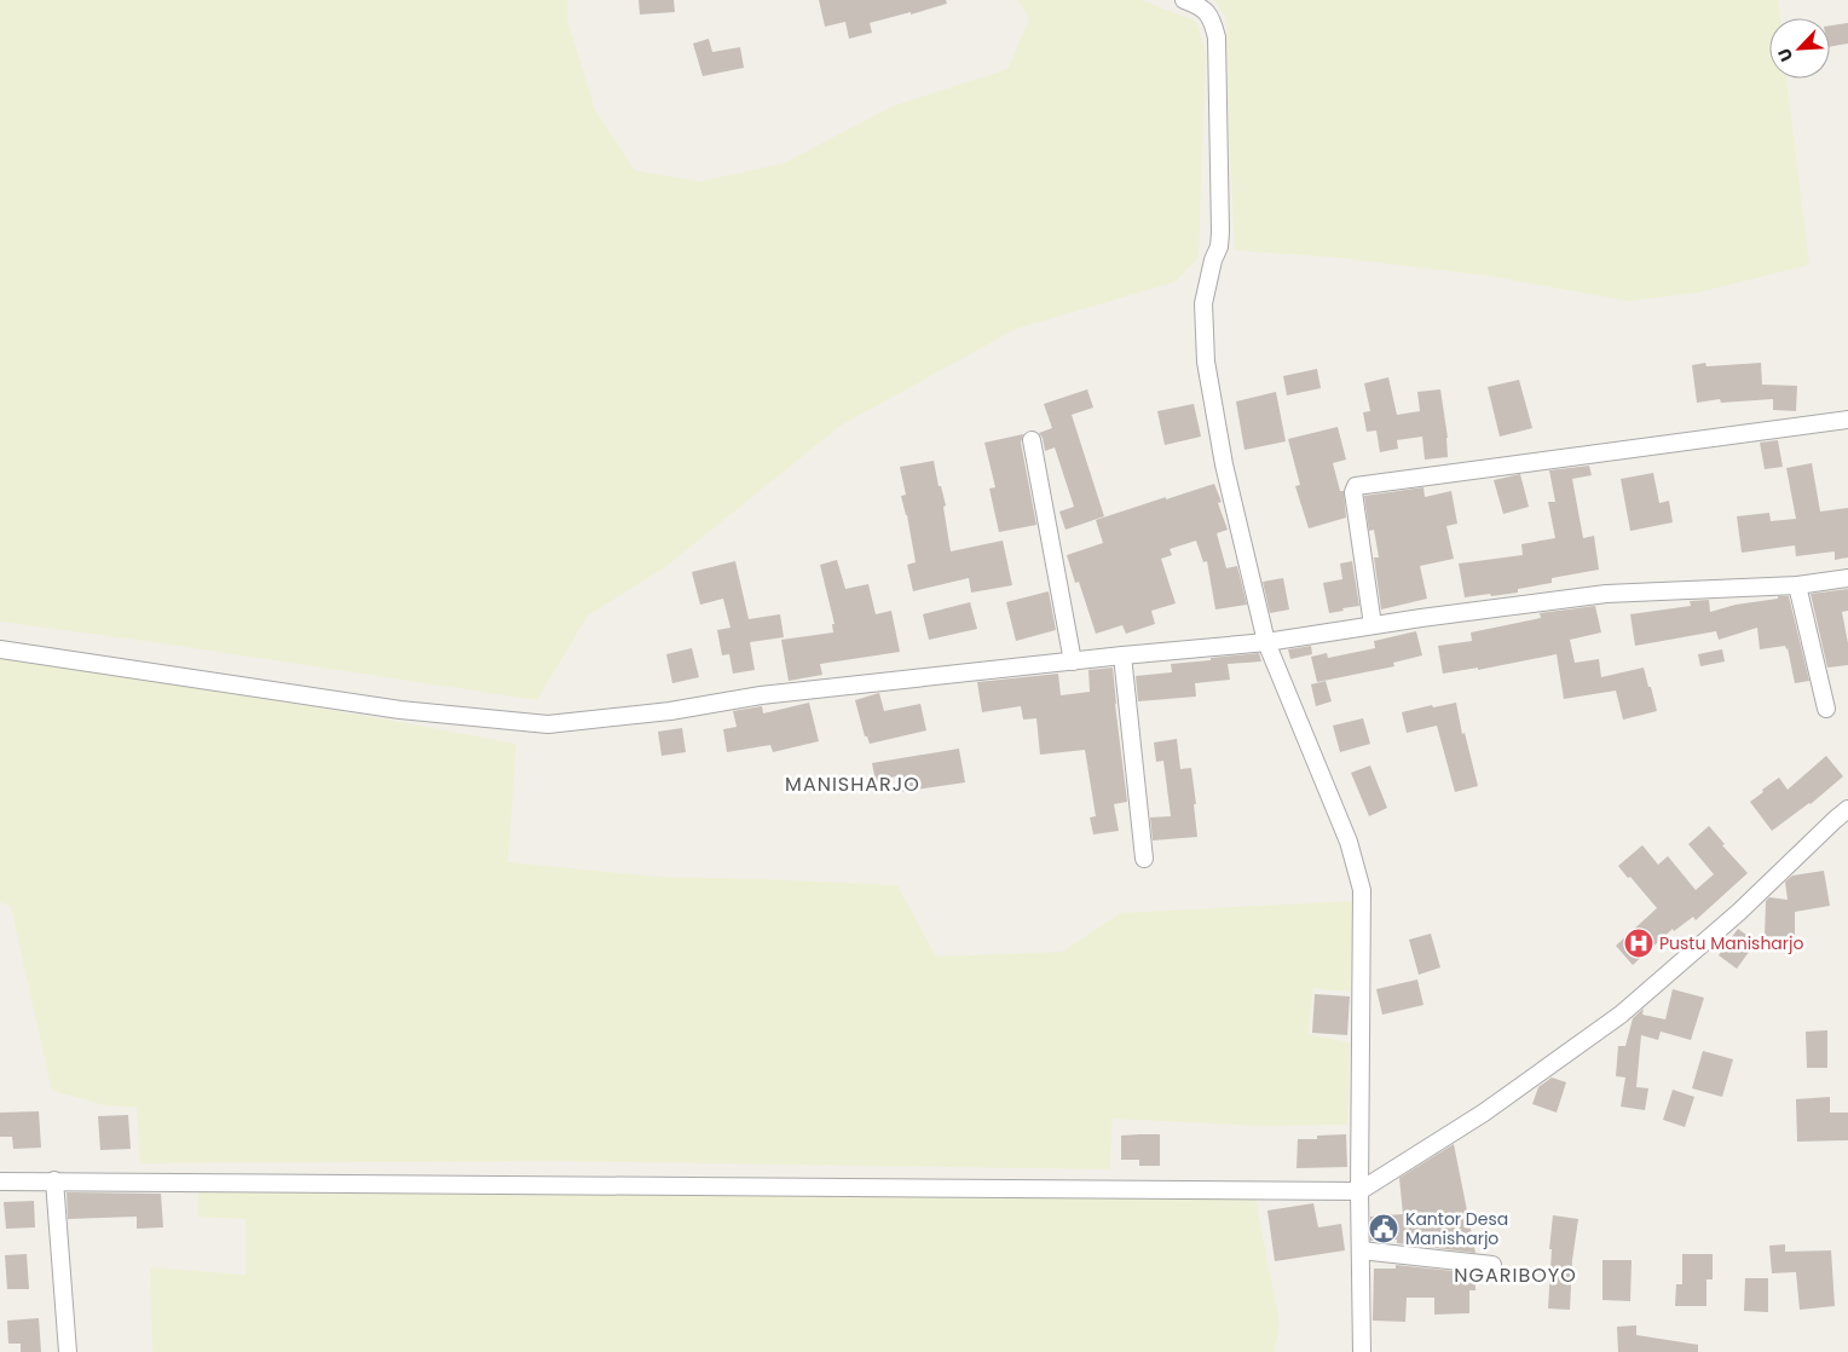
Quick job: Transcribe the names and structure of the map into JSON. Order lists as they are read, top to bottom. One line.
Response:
{"districts":["MANISHARJO","NGARIBOYO"],"places":{"hospital":["Pustu Manisharjo"],"public building":["Kantor Desa Manisharjo"]},"north":"bottom left"}
